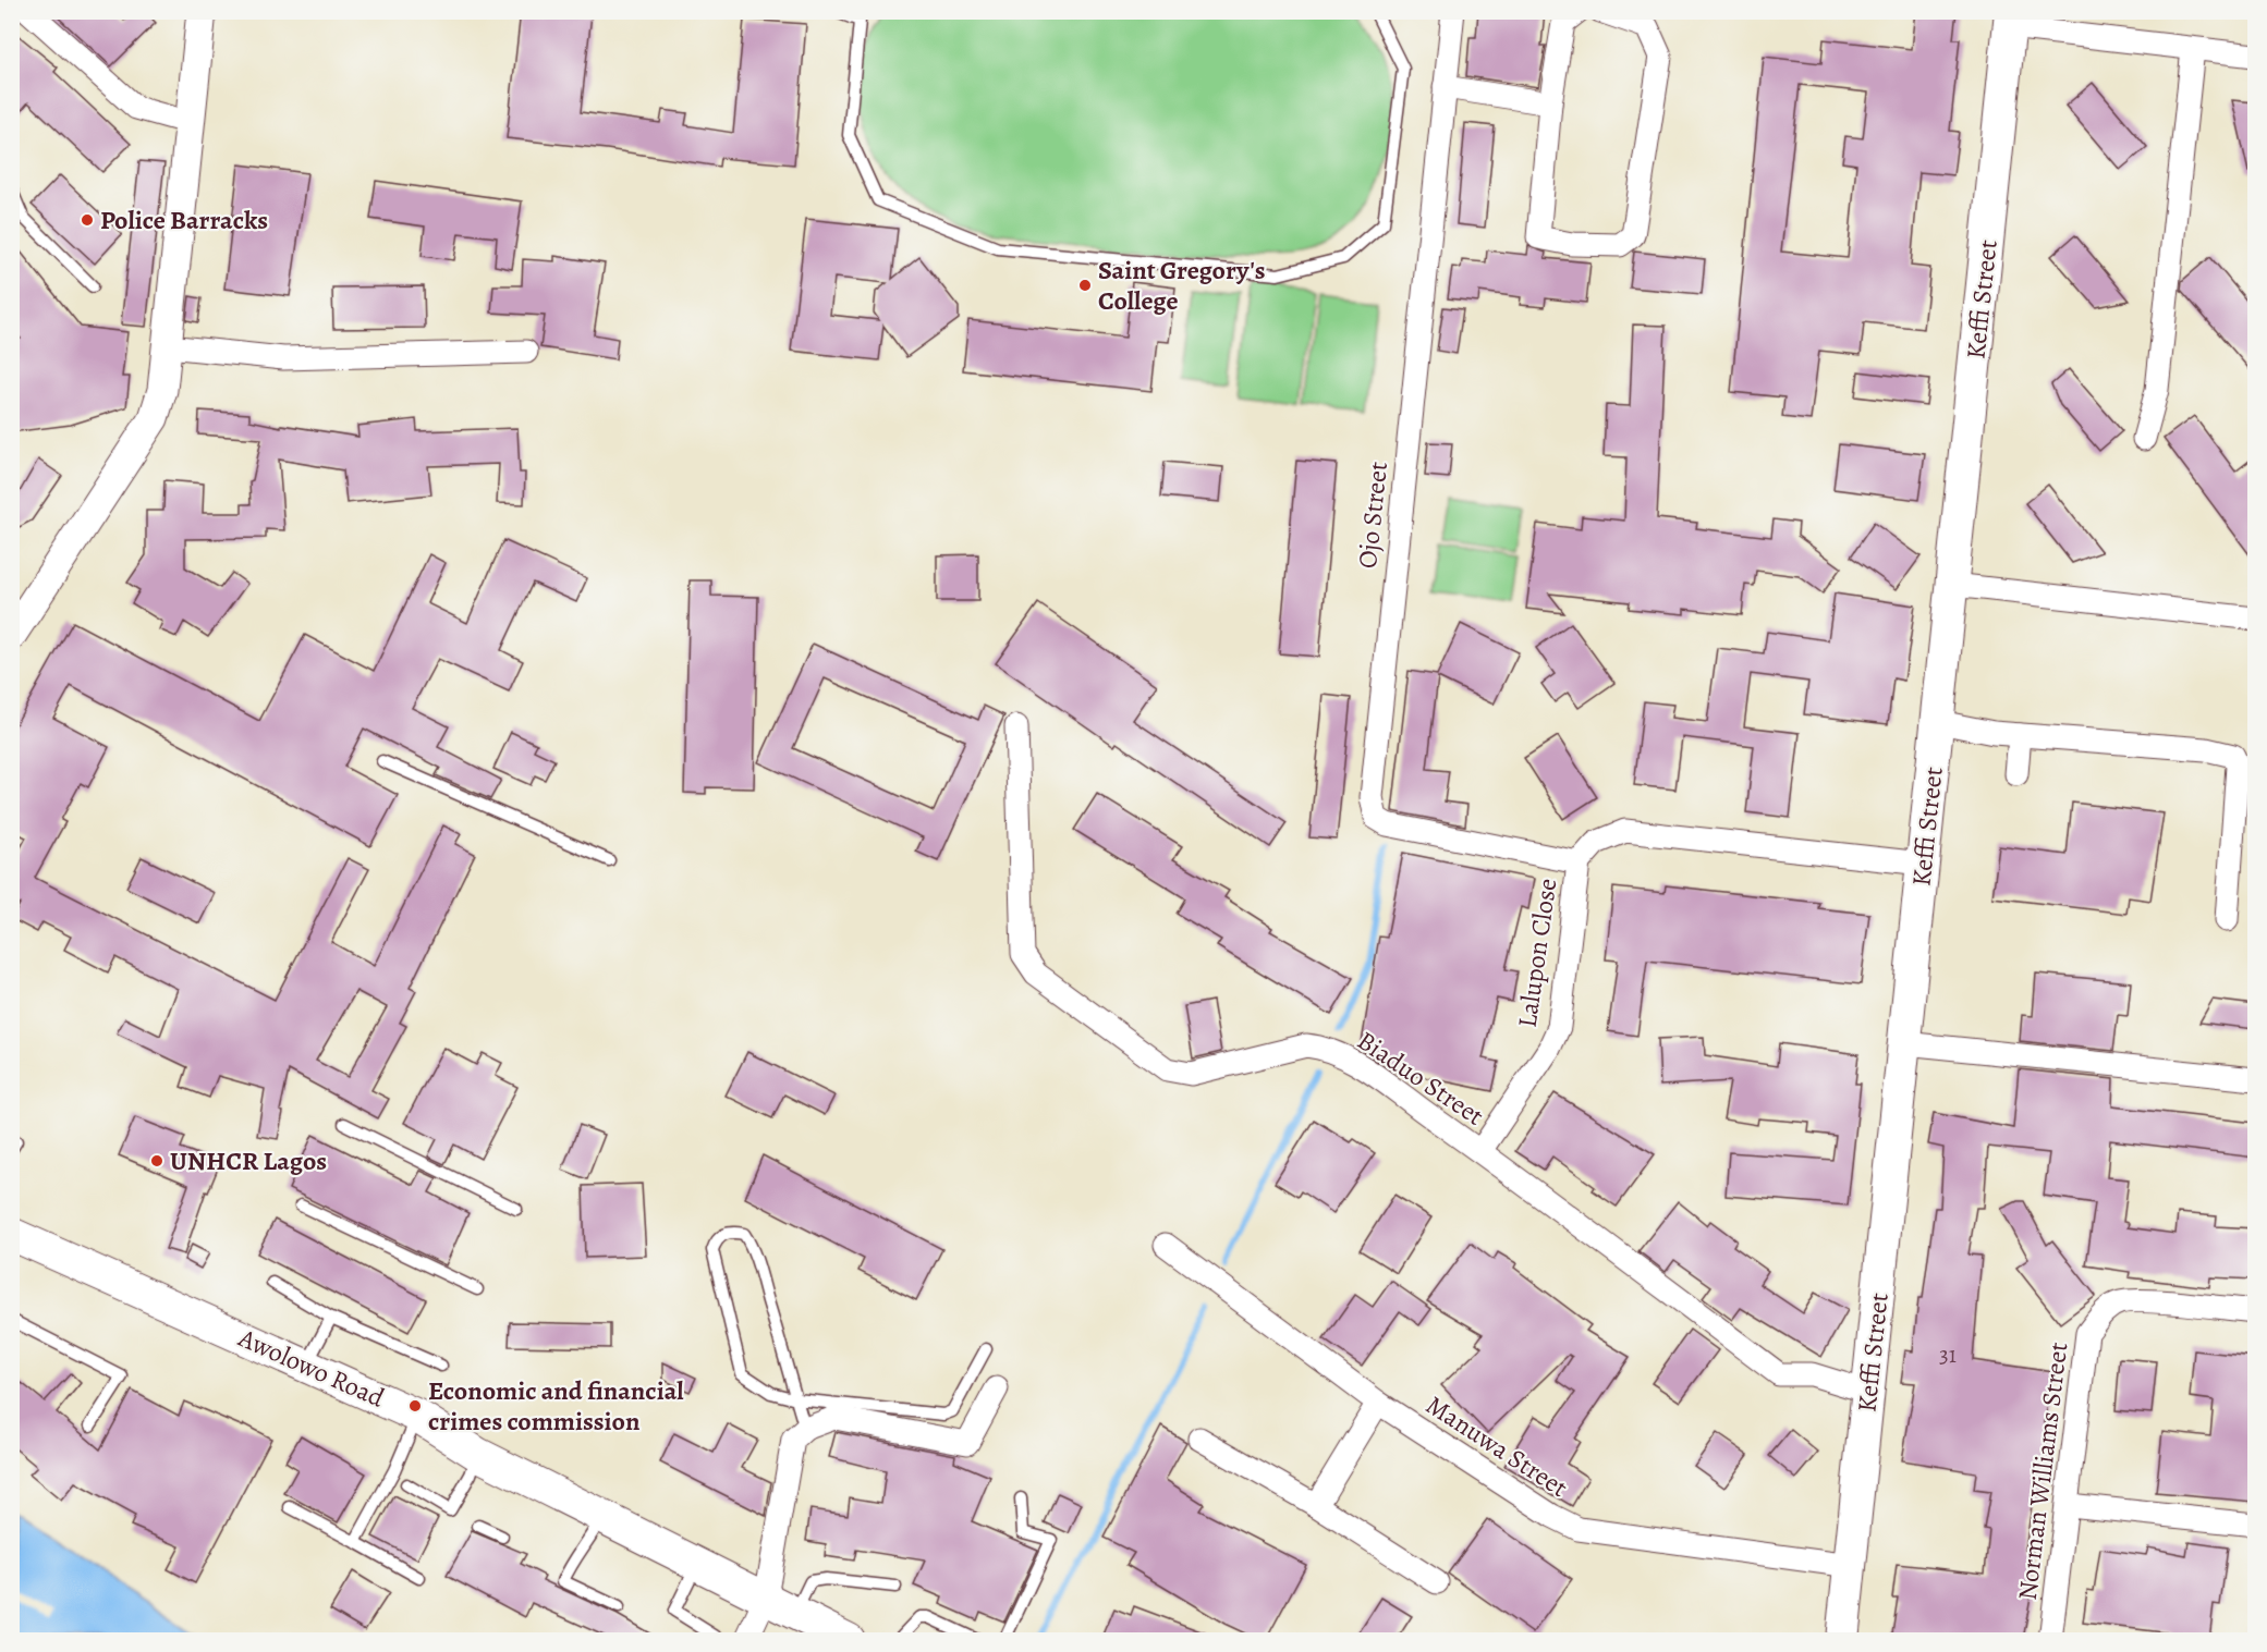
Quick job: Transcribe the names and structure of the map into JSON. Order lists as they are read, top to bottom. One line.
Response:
{"streets":{"main road":["Keffi Street","Awolowo Road"],"street":["Ojo Street","Lalupon Close","Biaduo Street","Manuwa Street","Norman Williams Street"]},"crossings":[["Keffi Street","Lalupon Close"],["Keffi Street","Biaduo Street"],["Keffi Street","Manuwa Street"],["Ojo Street","Lalupon Close"],["Lalupon Close","Biaduo Street"]],"places":["Police Barracks","Saint Gregory's College","UNHCR Lagos","Economic and financial crimes commission"],"house_numbers":["31"]}
